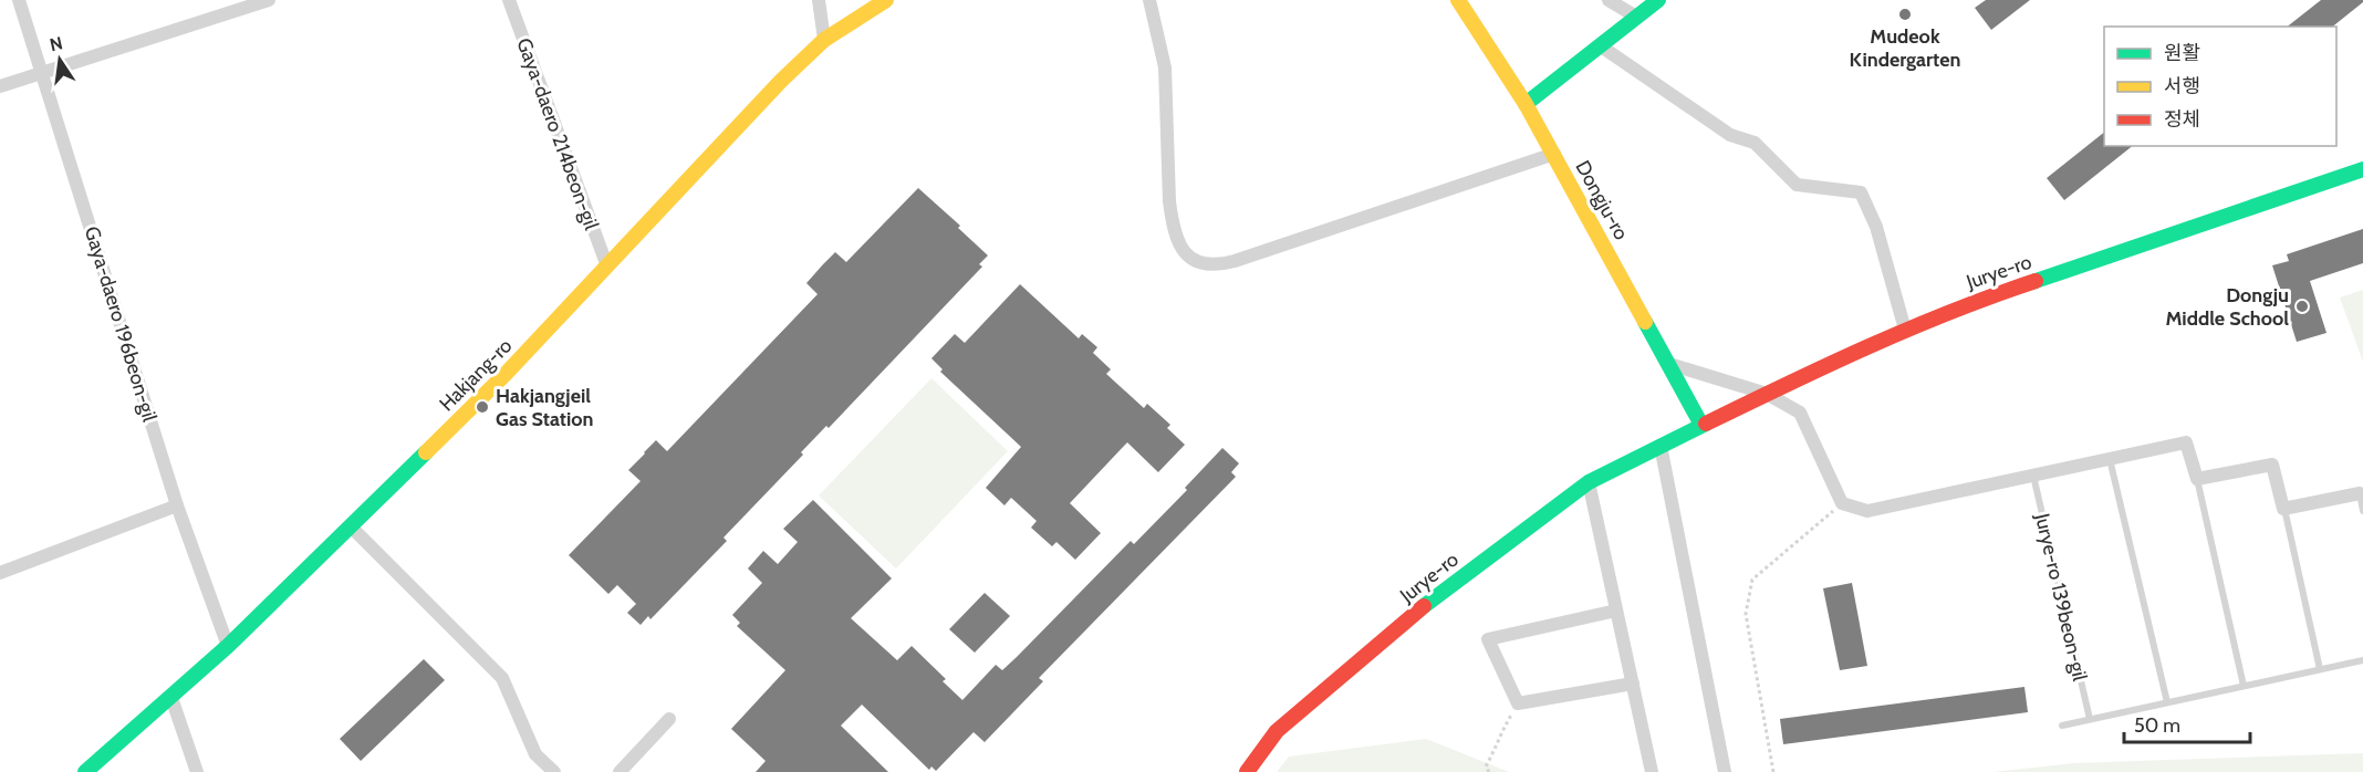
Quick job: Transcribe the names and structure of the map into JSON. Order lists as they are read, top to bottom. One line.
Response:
{"streets":{"street":["Gaya-daero 214beon-gil","Dongju-ro","Jurye-ro","Gaya-daero 196beon-gil","Hakjang-ro"],"lane":["Jurye-ro 139beon-gil"]},"crossings":[["Gaya-daero 214beon-gil","Hakjang-ro"],["Dongju-ro","Jurye-ro"],["Gaya-daero 196beon-gil","Hakjang-ro"]],"places":["Mudeok Kindergarten","Dongju Middle School","Hakjangjeil Gas Station"],"legend":["원활","서행","정체"],"scale_bar":"50 m","north":"top"}
